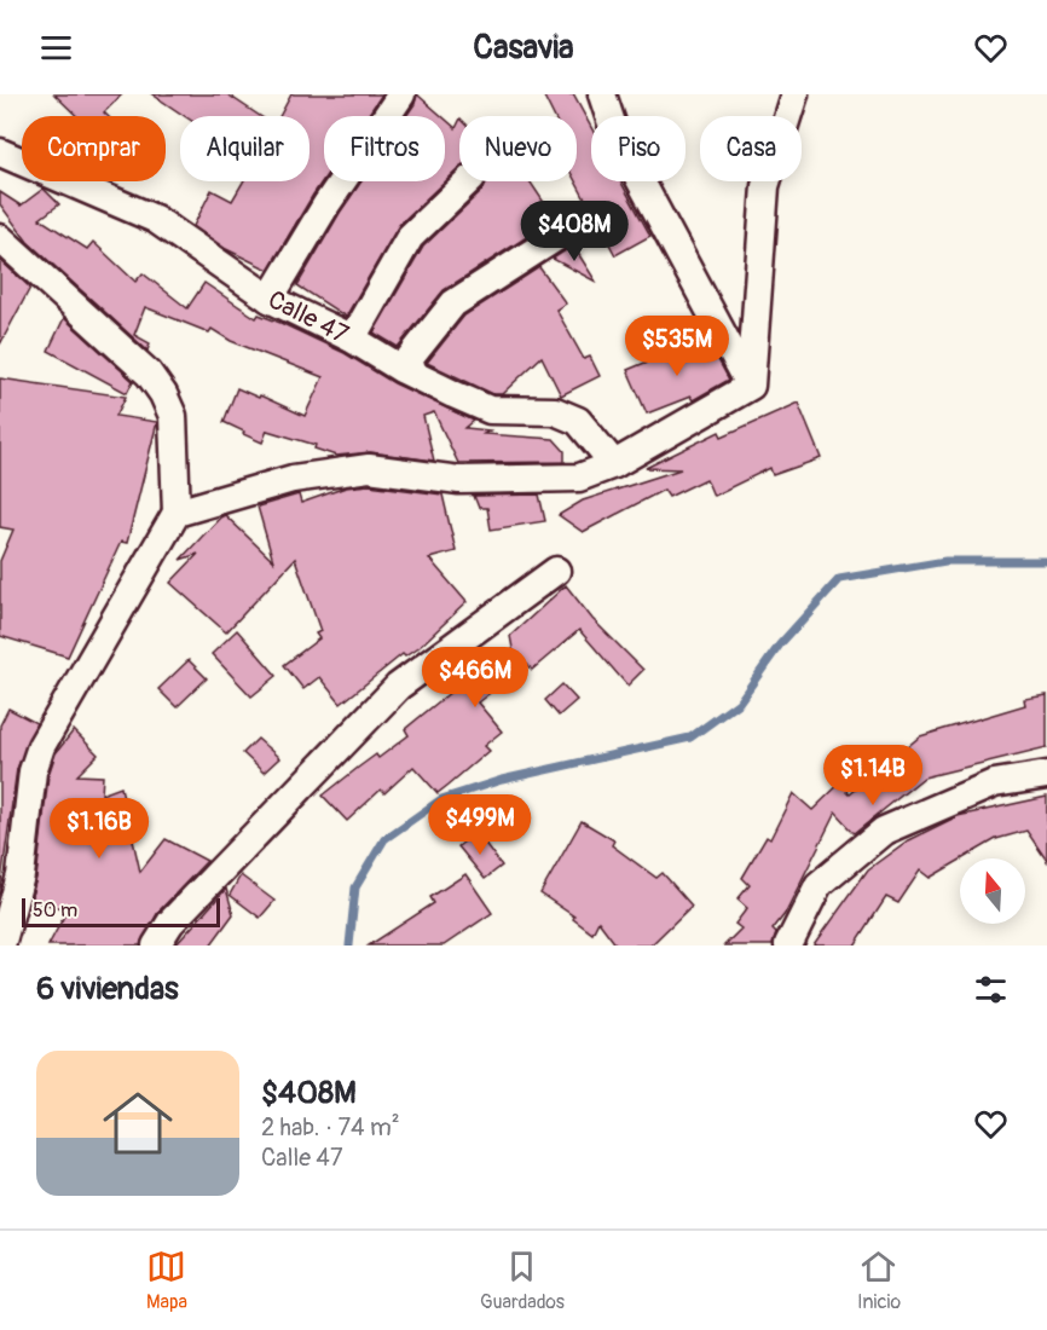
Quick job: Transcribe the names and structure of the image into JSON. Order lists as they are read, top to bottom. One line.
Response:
{"streets":{"street":["Calle 47"]},"scale_bar":"50 m","north":"top","page":{"header":"Casavia","chip":["Comprar","Alquilar","Filtros","Nuevo","Piso","Casa"],"price":["$408M","$535M","$466M","$1.14B","$499M","$1.16B"],"scale":"50 m","heading":"6 viviendas","list":[{"name":"$408M","note":"2 hab. · 74 m² · Calle 47"}],"tabs":["Mapa","Guardados","Inicio"]}}
